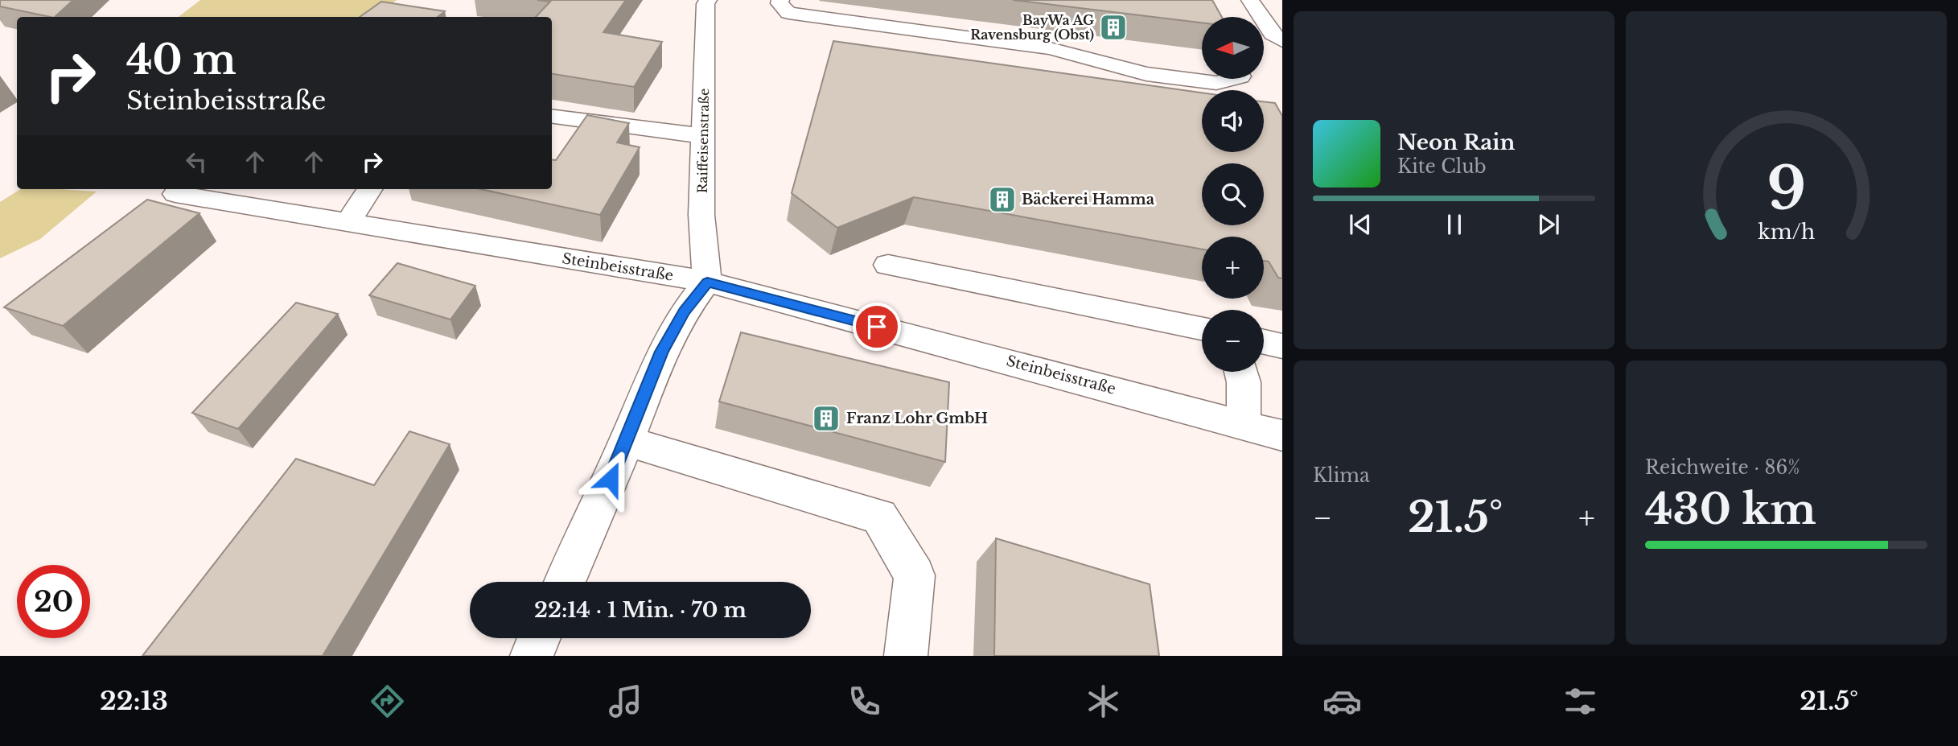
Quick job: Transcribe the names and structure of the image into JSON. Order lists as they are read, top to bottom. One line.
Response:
{"streets":{"street":["Raiffeisenstraße","Steinbeisstraße"]},"crossings":[["Raiffeisenstraße","Steinbeisstraße"]],"places":{"building":["BayWa AG Ravensburg (Obst)","Bäckerei Hamma","Franz Lohr GmbH"]},"north":"left","page":{"map_buttons":["+","−"],"turn":["40 m","Steinbeisstraße"],"song":["Neon Rain","Kite Club"],"tile":["Klima",["Reichweite · 86%","430 km"]],"heat":["−","21.5°","+"],"limit":"20","trip":"22:14 · 1 Min. · 70 m","tabs":["22:13","21.5°"],"gauge":["9","km/h"]}}
